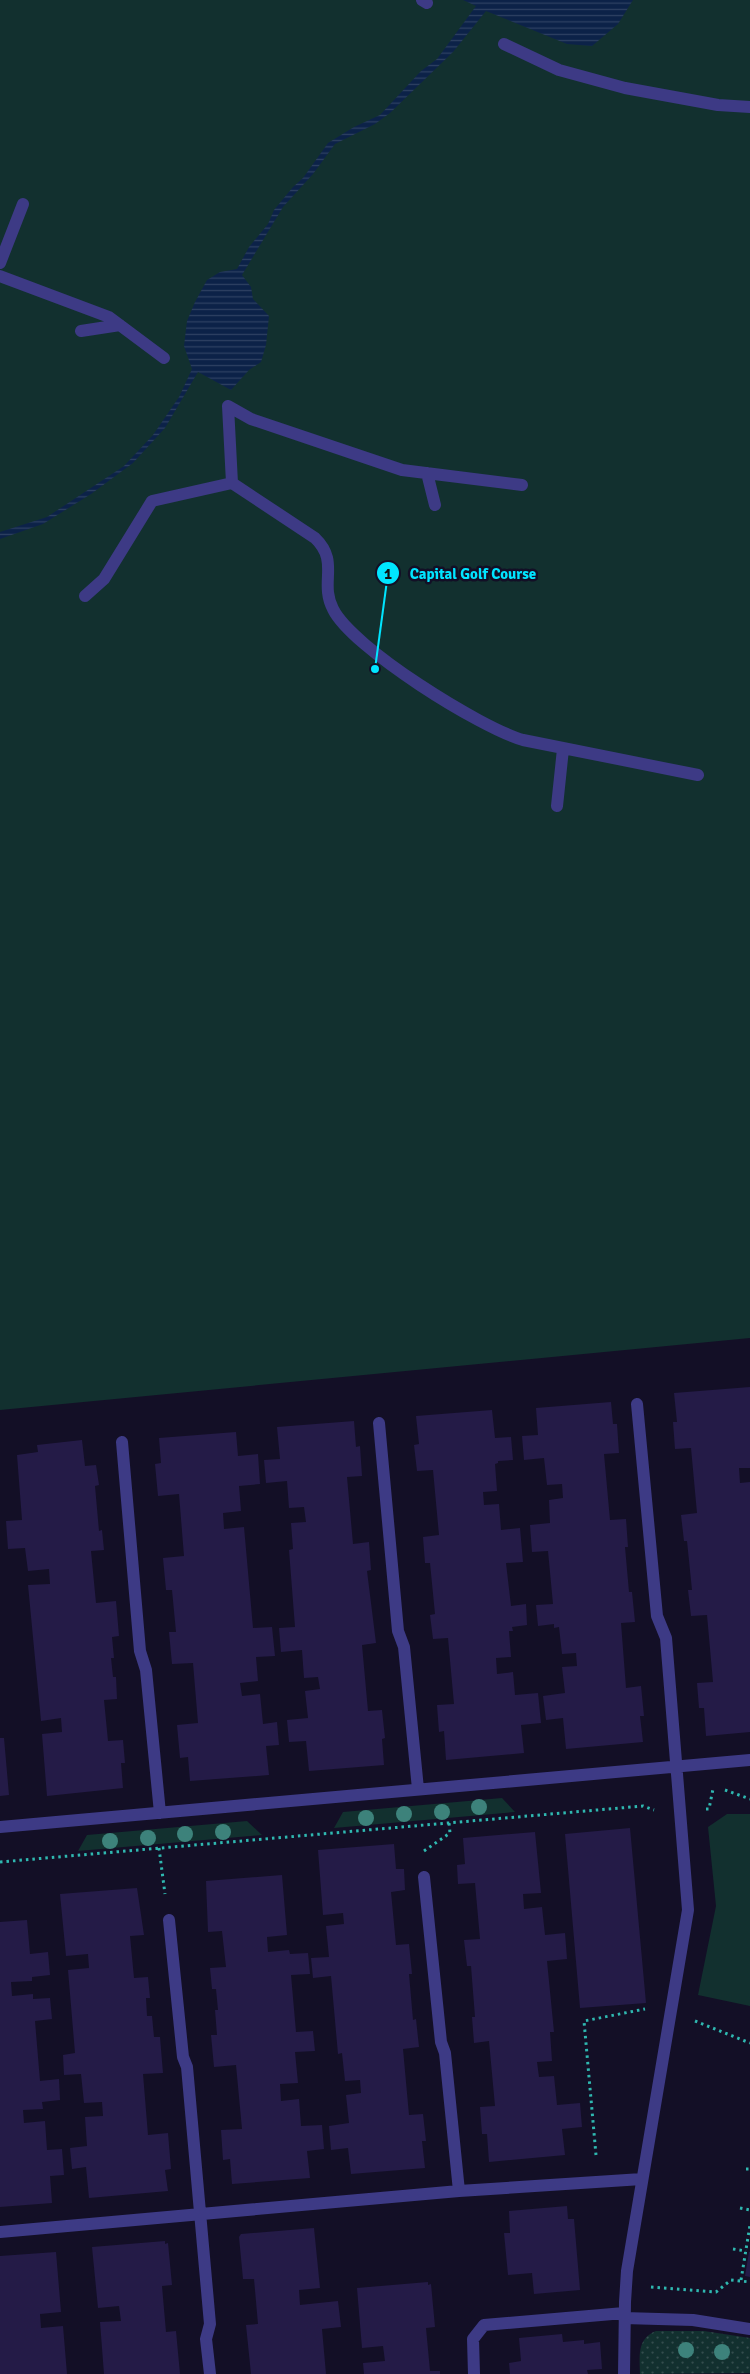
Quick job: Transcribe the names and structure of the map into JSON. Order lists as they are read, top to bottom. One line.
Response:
{"places":["Capital Golf Course"]}
